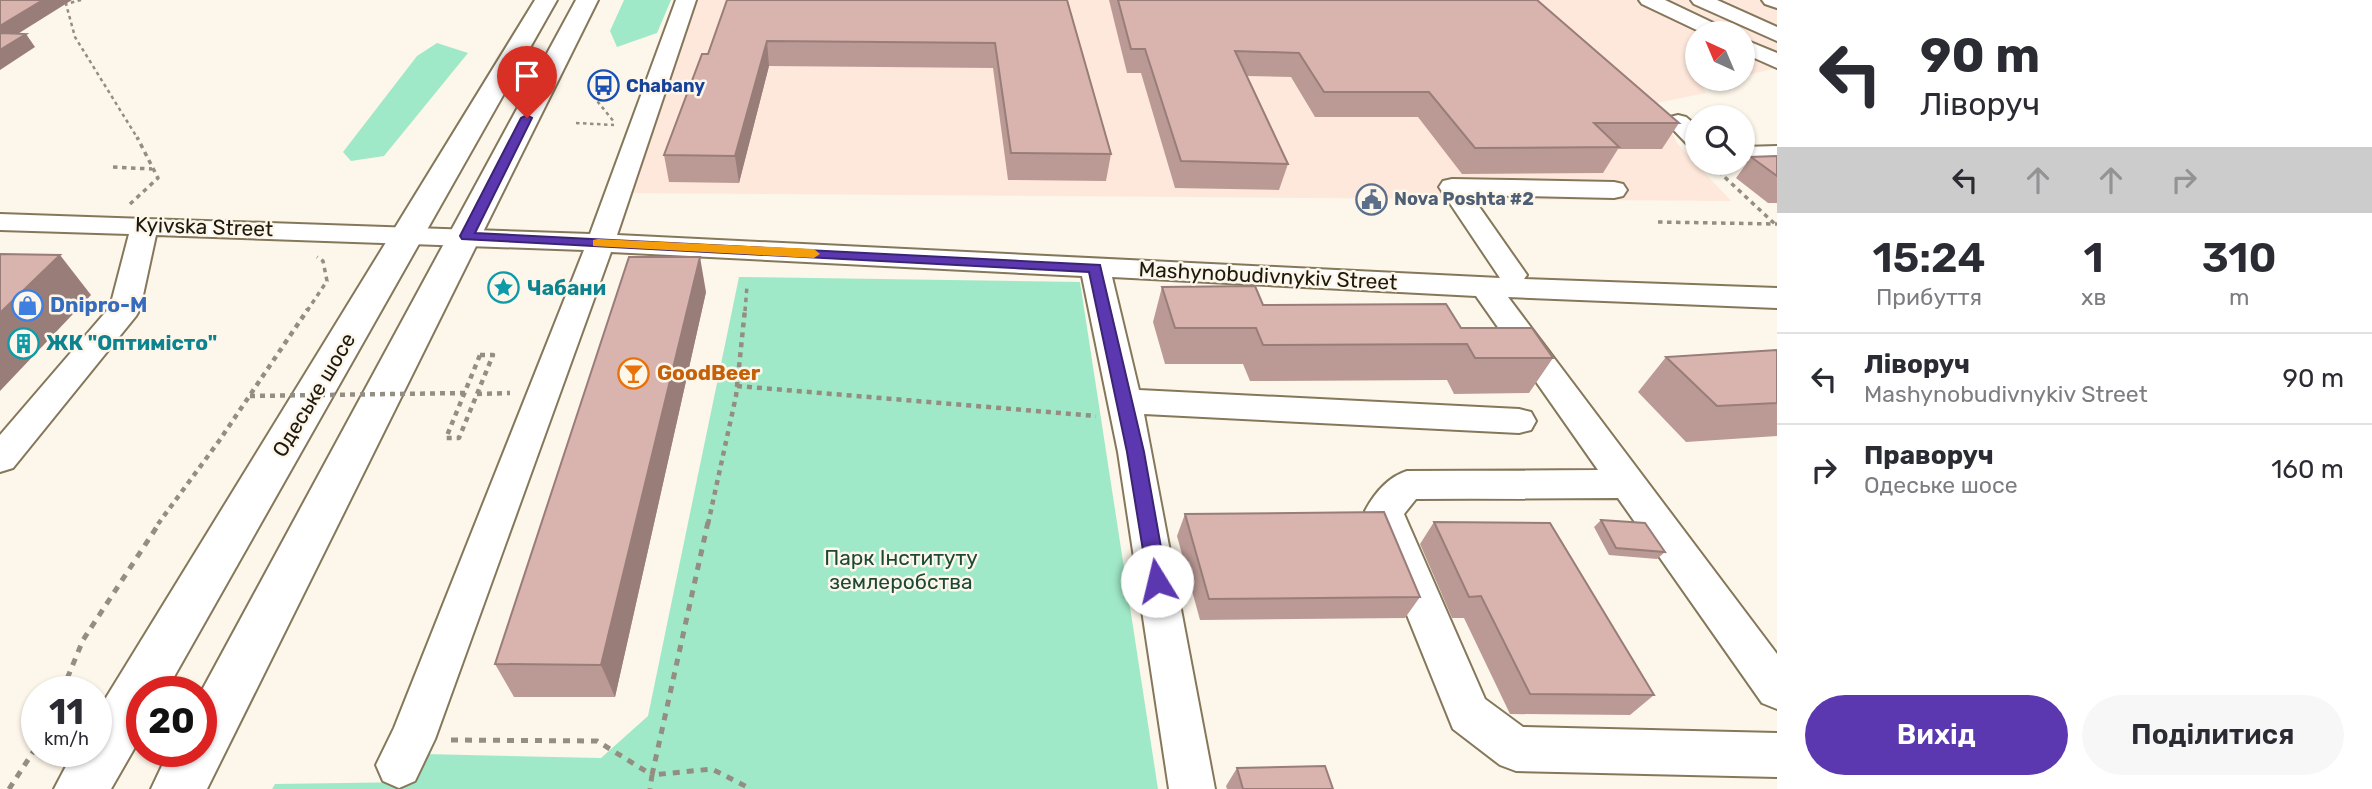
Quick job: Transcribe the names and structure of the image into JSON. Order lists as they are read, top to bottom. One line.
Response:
{"streets":{"highway":["Одеське шосе"],"street":["Kyivska Street","Mashynobudivnykiv Street"]},"crossings":[["Kyivska Street","Mashynobudivnykiv Street"],["Kyivska Street","Одеське шосе"]],"parks":["Парк Інституту землеробства"],"places":{"bus stop":["Chabany"],"public building":["Nova Poshta #2"],"place":["Чабани"],"shop":["Dnipro-M"],"building":["ЖК \"Оптимісто\""],"bar":["GoodBeer"]},"north":"top left","page":{"turn":["90 m","Ліворуч"],"eta":["15:24","Прибуття","1","хв","310","m"],"list":[{"name":"Ліворуч","note":"Mashynobudivnykiv Street","value":"90 m"},{"name":"Праворуч","note":"Одеське шосе","value":"160 m"}],"speed":"11 km/h","limit":"20","buttons":["Вихід","Поділитися"]}}
